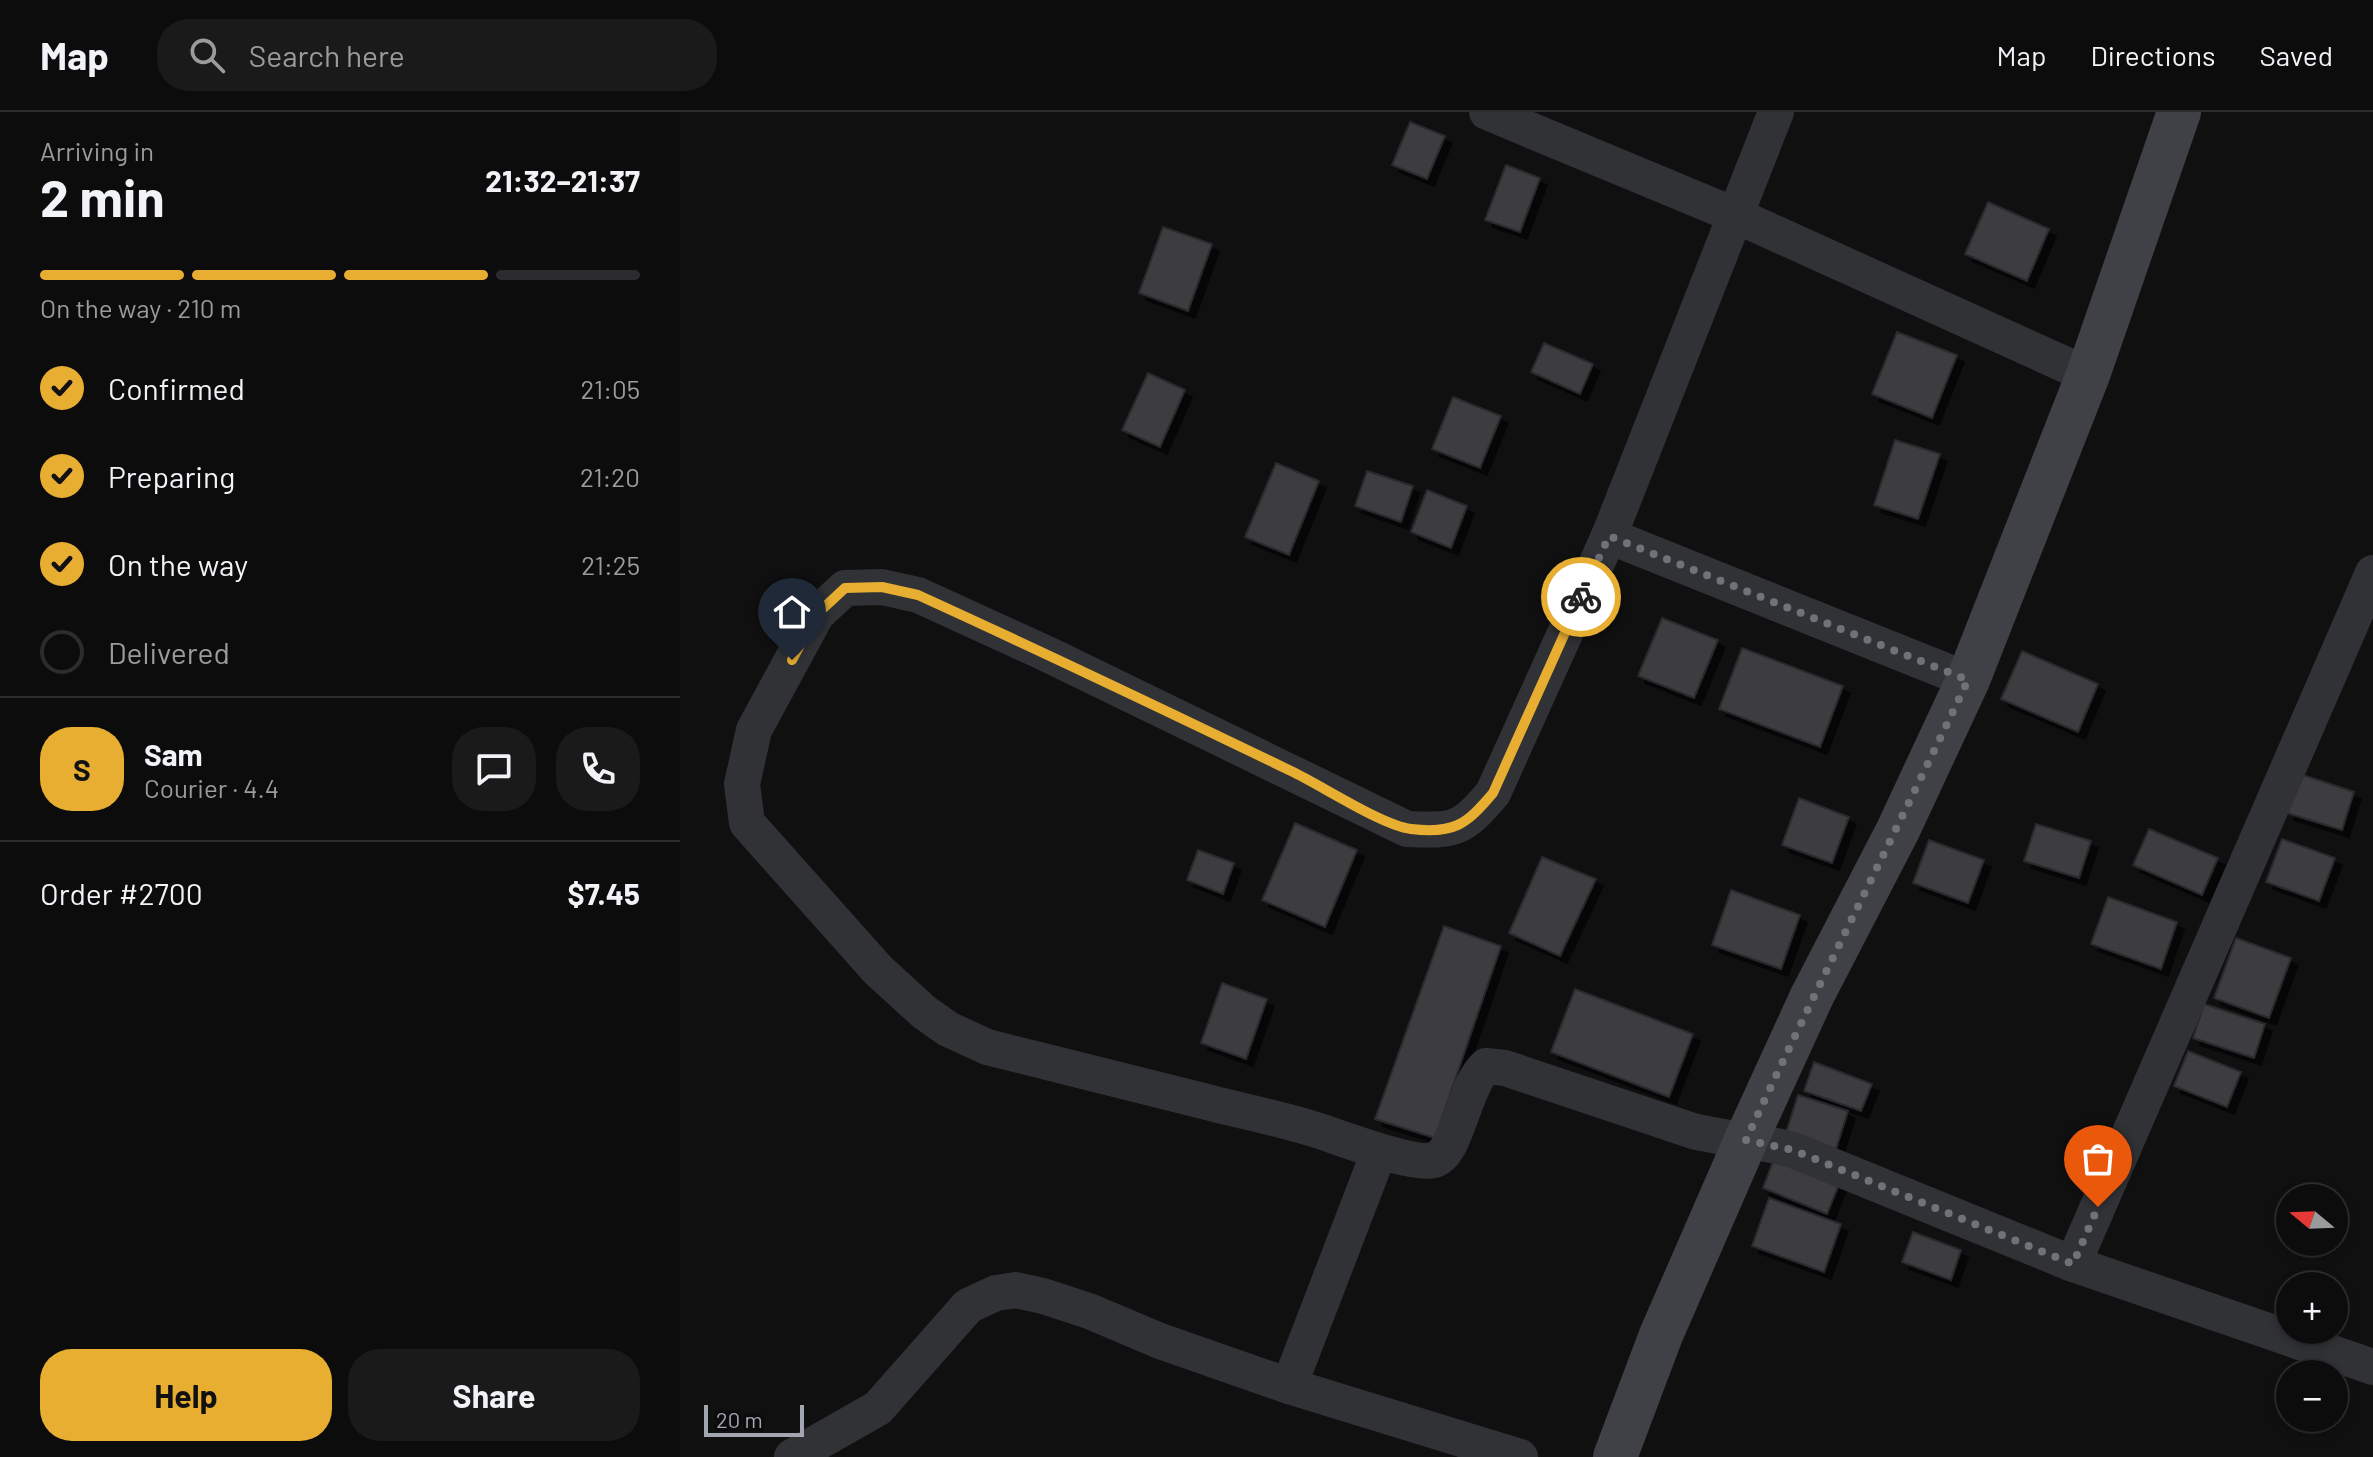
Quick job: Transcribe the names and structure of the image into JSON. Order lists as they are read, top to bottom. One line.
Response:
{"scale_bar":"20 m","north":"left","page":{"header":"Map","search":"Search here","nav":["Map","Directions","Saved"],"heading":["2 min","Arriving in","21:32–21:37"],"panel":["Sam","Courier · 4.4","Order #2700","$7.45"],"bar":"On the way · 210 m","list":[["Confirmed","21:05"],["Preparing","21:20"],["On the way","21:25"],"Delivered"],"round":"S","map_buttons":["+","−"],"buttons":["Help","Share"],"scale":"20 m"}}
